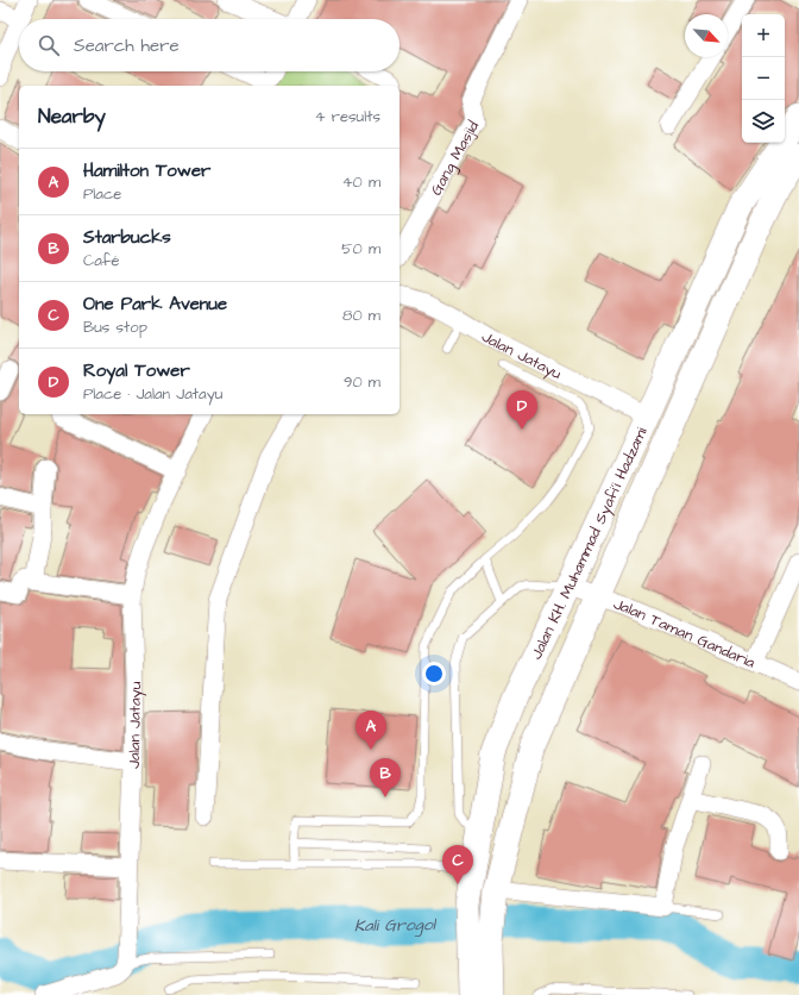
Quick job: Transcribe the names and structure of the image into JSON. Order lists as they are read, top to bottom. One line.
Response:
{"streets":{"main road":["Jalan KH. Muhammad Syafi'i Hadzami"],"street":["Gang Masjid","Jalan Jatayu","Jalan Taman Gandaria"]},"crossings":[["Jalan Jatayu","Jalan KH. Muhammad Syafi'i Hadzami"],["Jalan KH. Muhammad Syafi'i Hadzami","Jalan Taman Gandaria"]],"water":["Kali Grogol"],"north":"bottom right","page":{"map_buttons":["+","−"],"search":"Search here","heading":["Nearby","4 results"],"list":[{"mark":"A","name":"Hamilton Tower","note":"Place","value":"40 m"},{"mark":"B","name":"Starbucks","note":"Café","value":"50 m"},{"mark":"C","name":"One Park Avenue","note":"Bus stop","value":"80 m"},{"mark":"D","name":"Royal Tower","note":"Place · Jalan Jatayu","value":"90 m"}],"pins":["D","A","B","C"]}}
